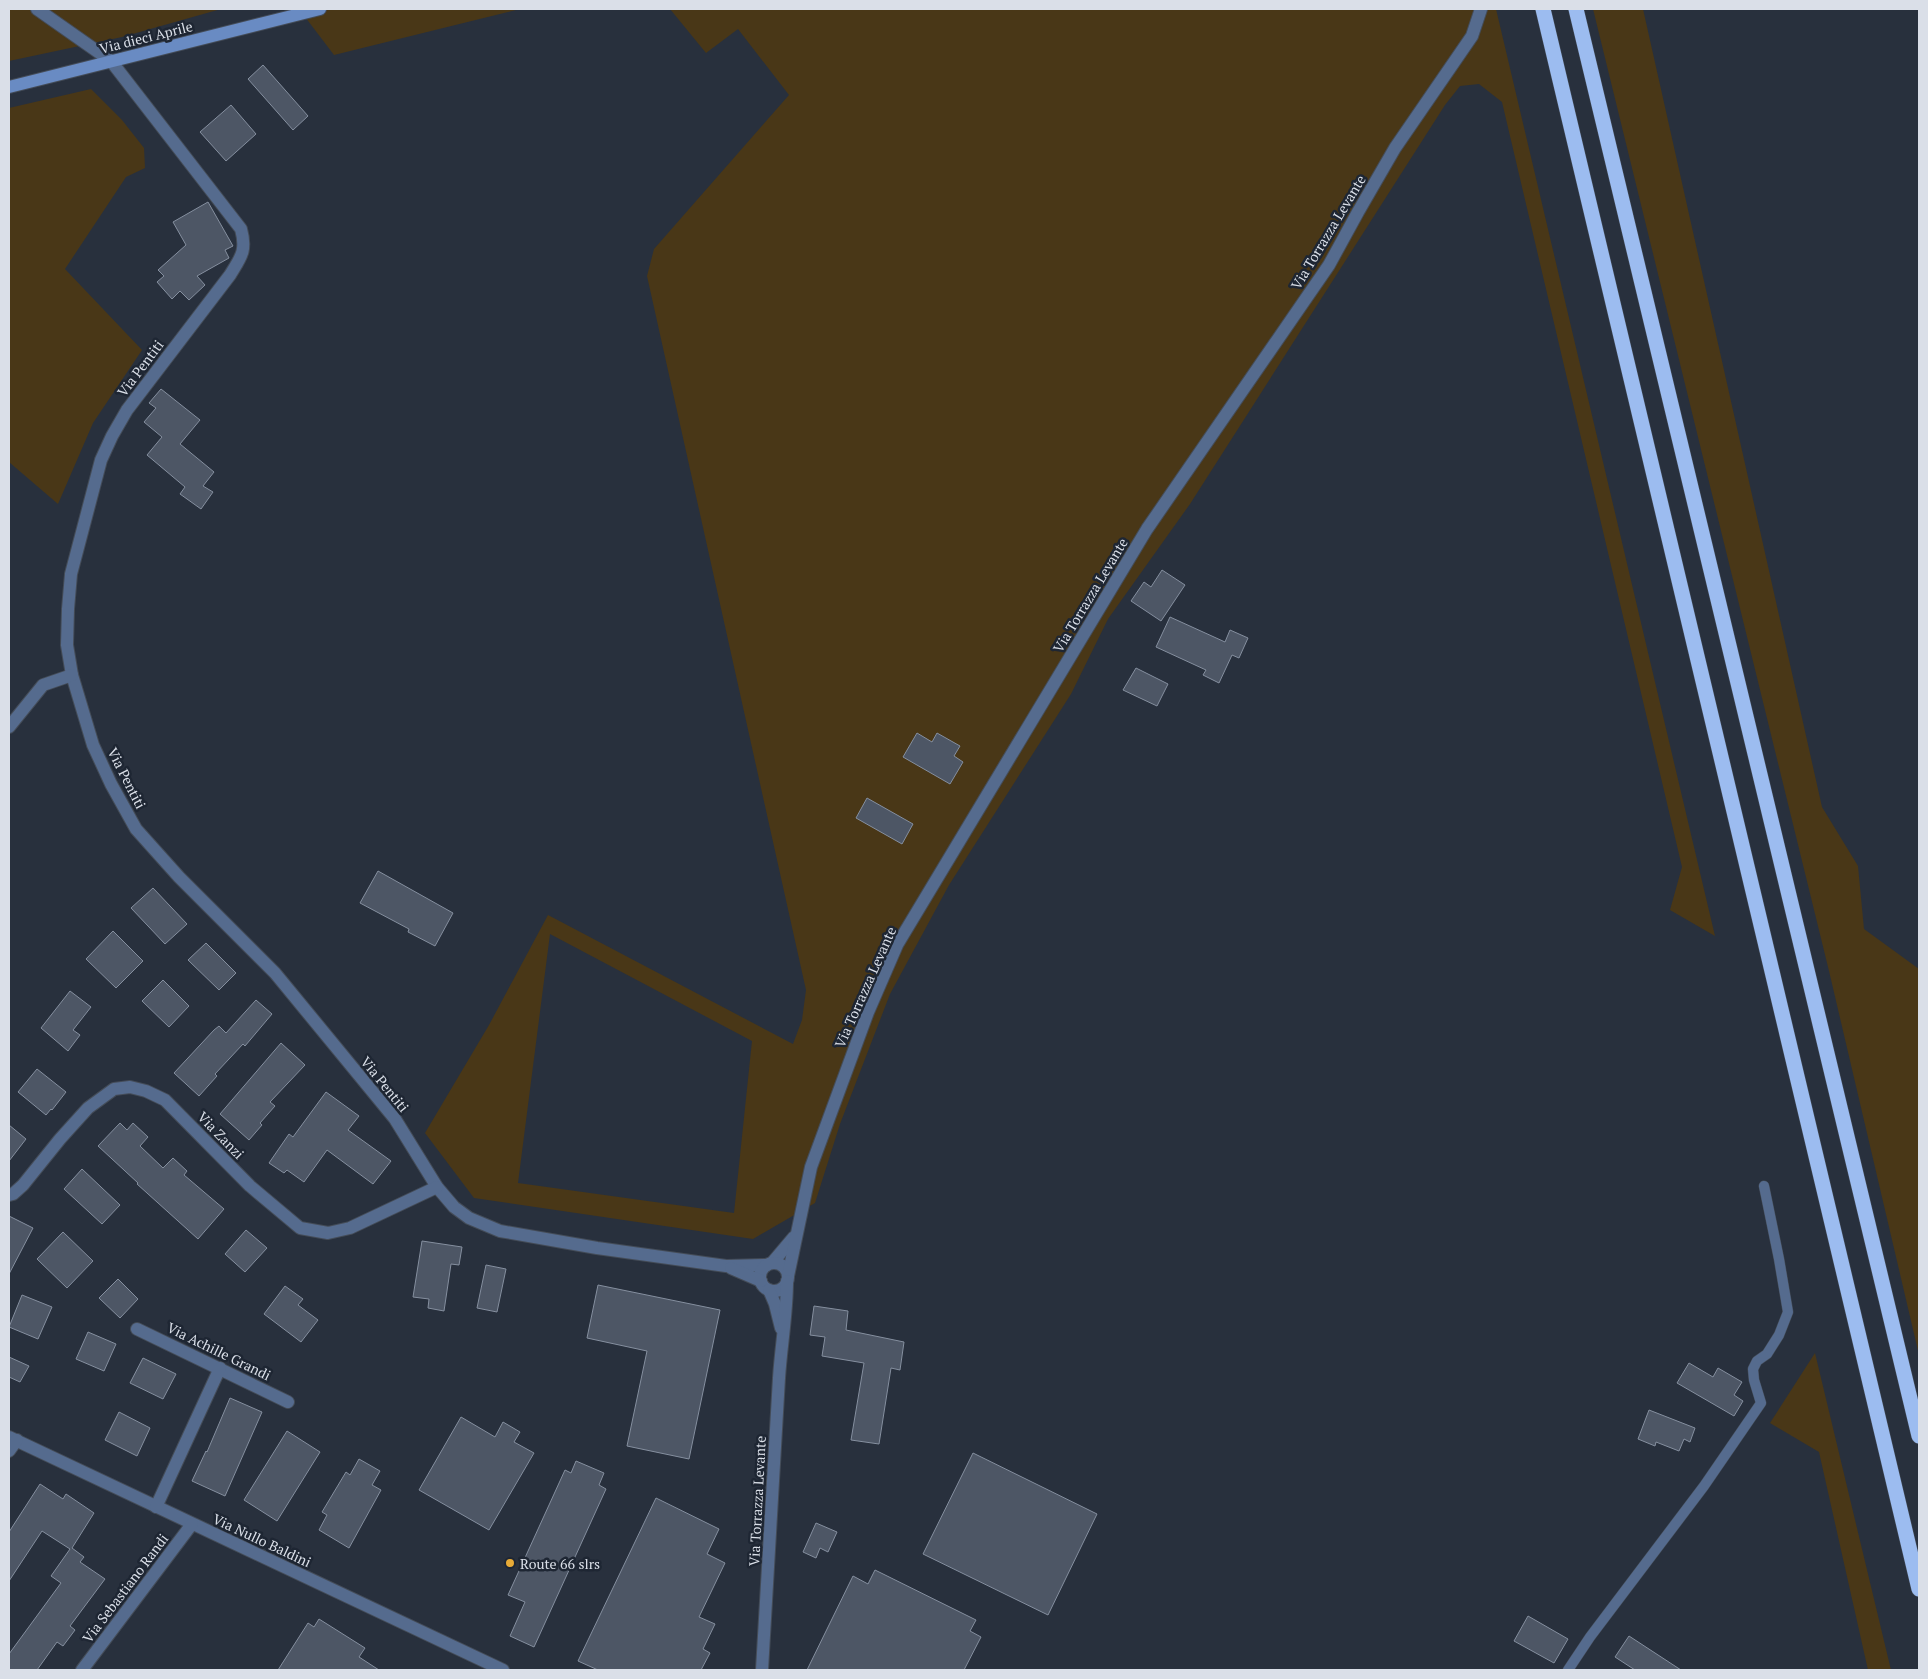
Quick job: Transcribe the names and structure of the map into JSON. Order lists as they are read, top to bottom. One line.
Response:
{"streets":{"main road":["Via dieci Aprile"],"street":["Via Torrazza Levante","Via Pentiti","Via Zanzi","Via Achille Grandi","Via Nullo Baldini","Via Sebastiano Randi"]},"crossings":[["Via dieci Aprile","Via Pentiti"],["Via Torrazza Levante","Via Pentiti"],["Via Pentiti","Via Zanzi"],["Via Nullo Baldini","Via Sebastiano Randi"]],"places":["Route 66 slrs"]}
